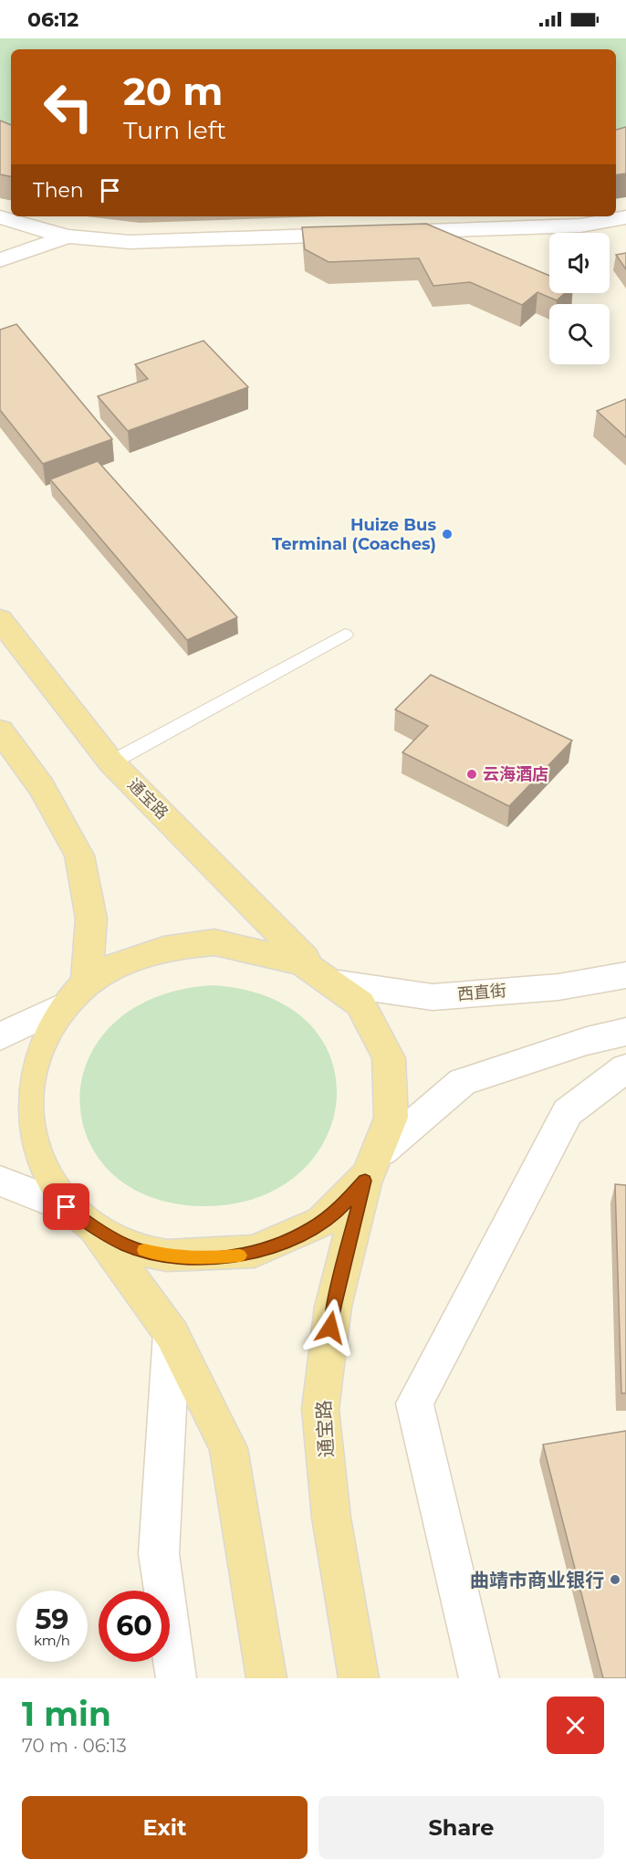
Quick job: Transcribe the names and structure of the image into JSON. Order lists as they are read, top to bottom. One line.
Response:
{"streets":{"main road":["通宝路"],"street":["西直街"]},"crossings":[["通宝路","西直街"]],"places":["Huize Bus Terminal (Coaches)","云海酒店","曲靖市商业银行"],"page":{"status":"06:12","turn":["20 m","Turn left"],"then":"Then","speed":"59 km/h","limit":"60","heading":["1 min","70 m · 06:13"],"buttons":["Exit","Share"]}}
